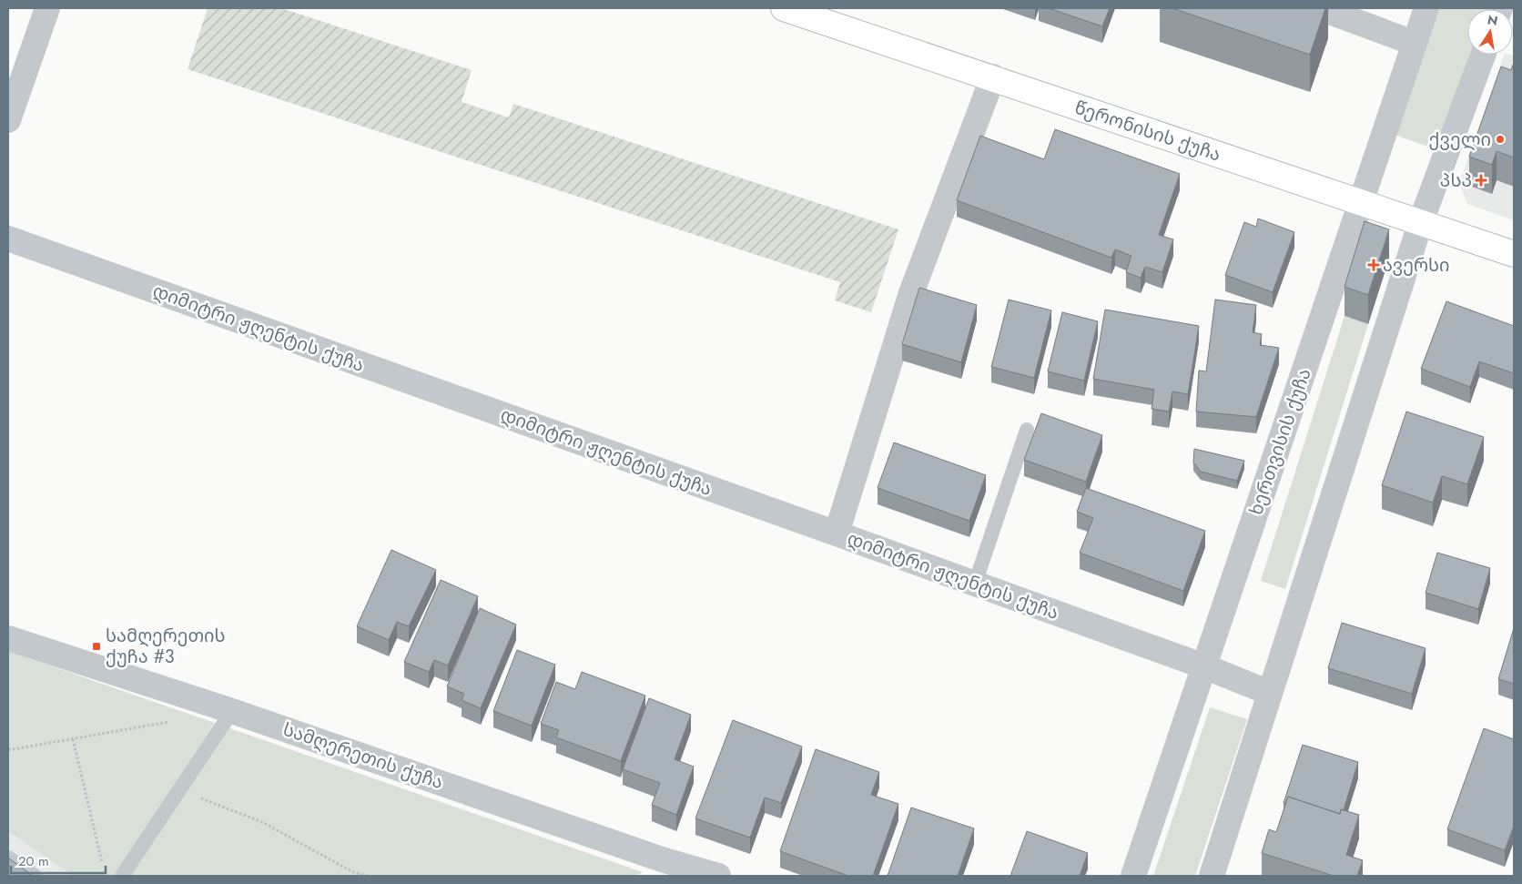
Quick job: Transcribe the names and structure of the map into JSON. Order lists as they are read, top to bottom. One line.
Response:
{"streets":{"street":["წერონისის ქუჩა","დიმიტრი ჟღენტის ქუჩა","ხერთვისის ქუჩა","სამღერეთის ქუჩა"]},"crossings":[["წერონისის ქუჩა","ხერთვისის ქუჩა"],["დიმიტრი ჟღენტის ქუჩა","ხერთვისის ქუჩა"]],"places":{"other":["ქველი"],"health":["პსპ","ავერსი"],"transit":["სამღერეთის ქუჩა #3"]},"scale_bar":"20 m","north":"top"}
